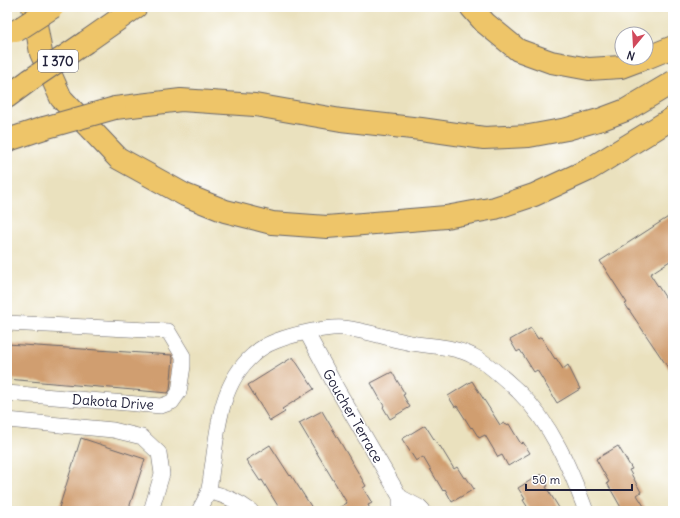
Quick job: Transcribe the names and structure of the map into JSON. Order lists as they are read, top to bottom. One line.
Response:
{"streets":{"highway":["I 370"],"street":["Dakota Drive","Goucher Terrace"]},"scale_bar":"50 m","north":"bottom"}
